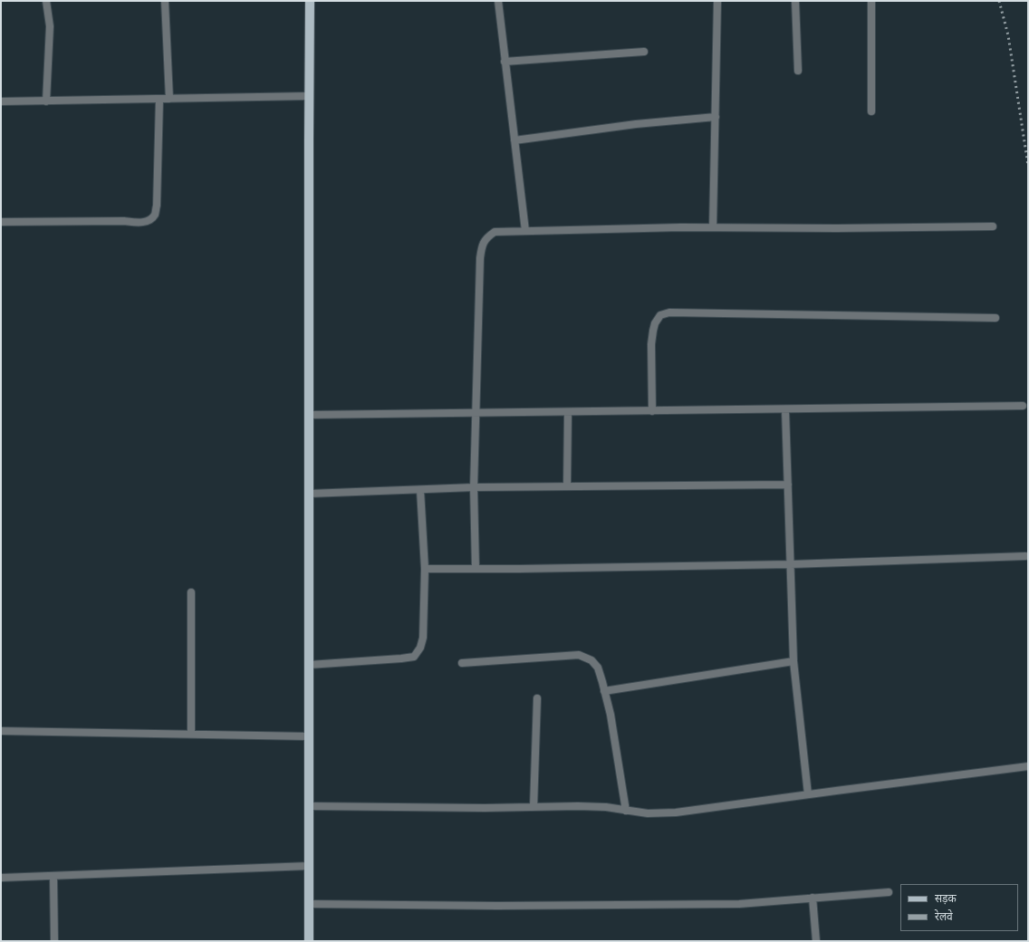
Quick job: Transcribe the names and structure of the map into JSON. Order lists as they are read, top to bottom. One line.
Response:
{"legend":["सड़क","रेलवे"]}
